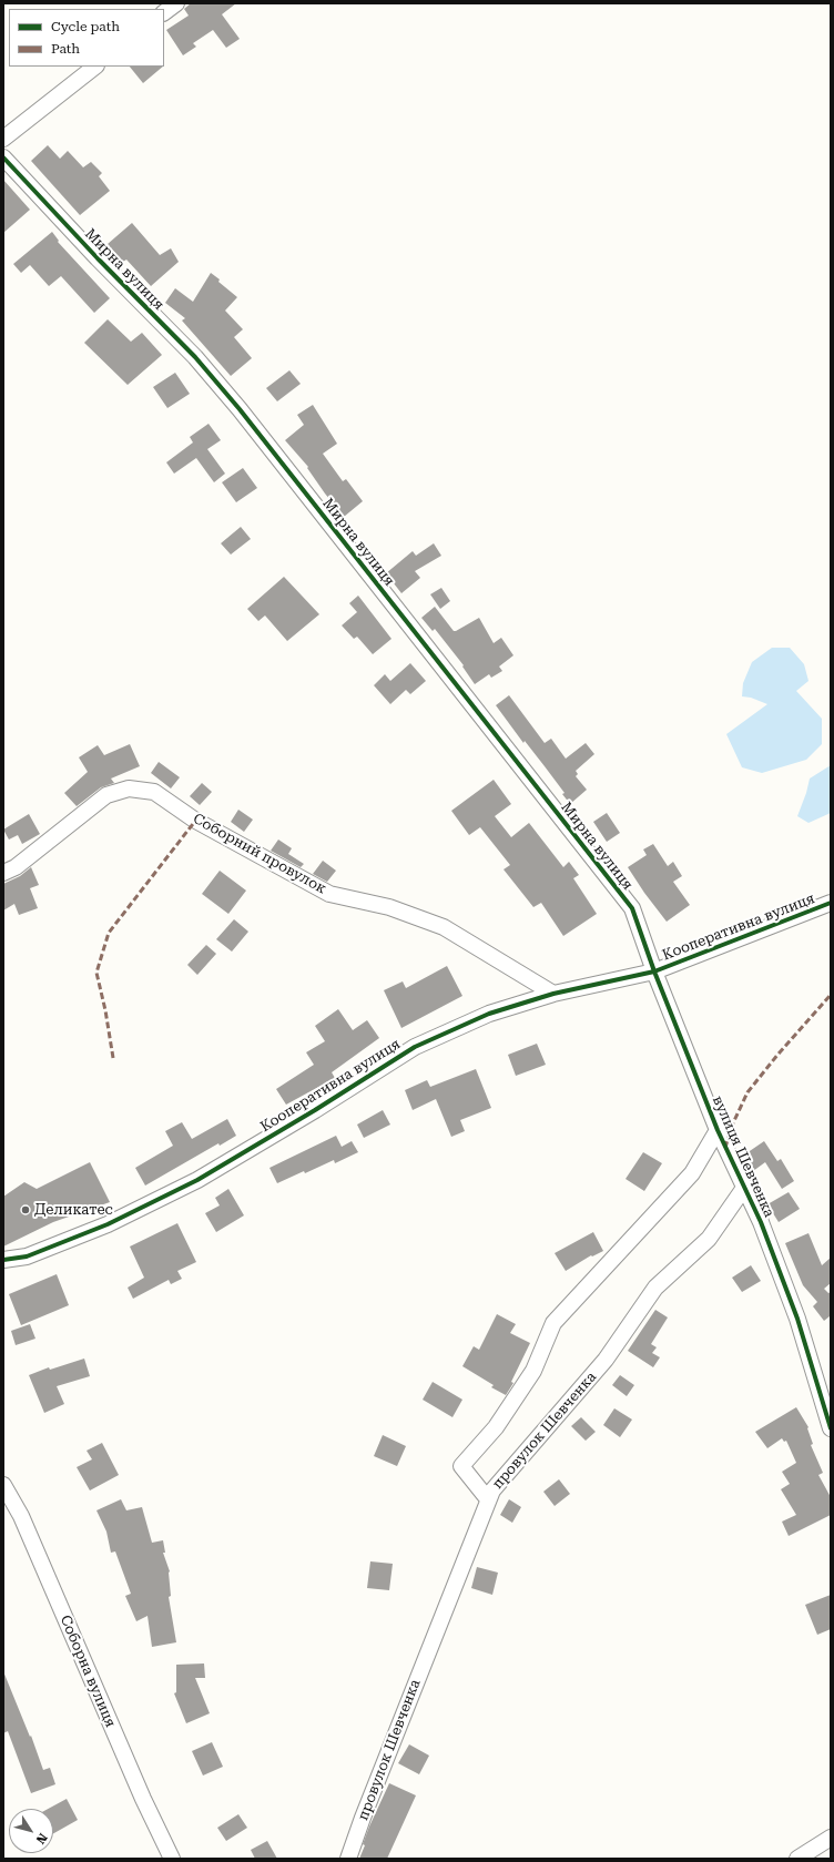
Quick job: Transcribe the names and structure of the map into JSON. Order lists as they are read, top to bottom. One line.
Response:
{"streets":{"street":["Мирна вулиця","Соборний провулок","Кооперативна вулиця","вулиця Шевченка","провулок Шевченка","Соборна вулиця"]},"crossings":[["Мирна вулиця","Кооперативна вулиця"],["Мирна вулиця","вулиця Шевченка"],["Соборний провулок","Кооперативна вулиця"],["Кооперативна вулиця","вулиця Шевченка"],["вулиця Шевченка","провулок Шевченка"]],"places":["Деликатес"],"legend":["Cycle path","Path"],"north":"bottom right"}
